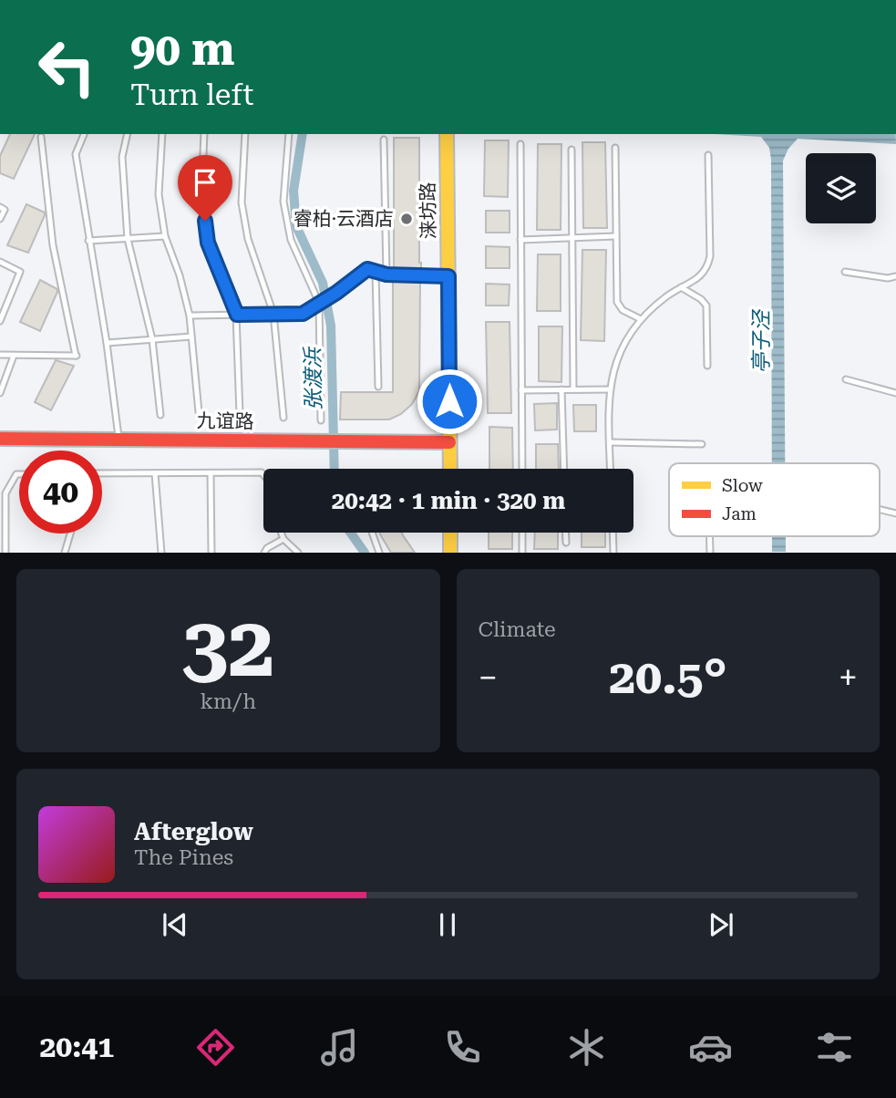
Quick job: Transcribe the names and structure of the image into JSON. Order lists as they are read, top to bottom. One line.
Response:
{"streets":{"street":["涞坊路","九谊路"]},"crossings":[["涞坊路","九谊路"]],"water":["亭子泾","张渡浜"],"places":["睿柏·云酒店"],"legend":["Slow","Jam"],"page":{"turn":["90 m","Turn left"],"limit":"40","trip":"20:42 · 1 min · 320 m","tile":[["32","km/h"],"Climate"],"heat":["−","20.5°","+"],"song":["Afterglow","The Pines"],"tabs":"20:41"}}
